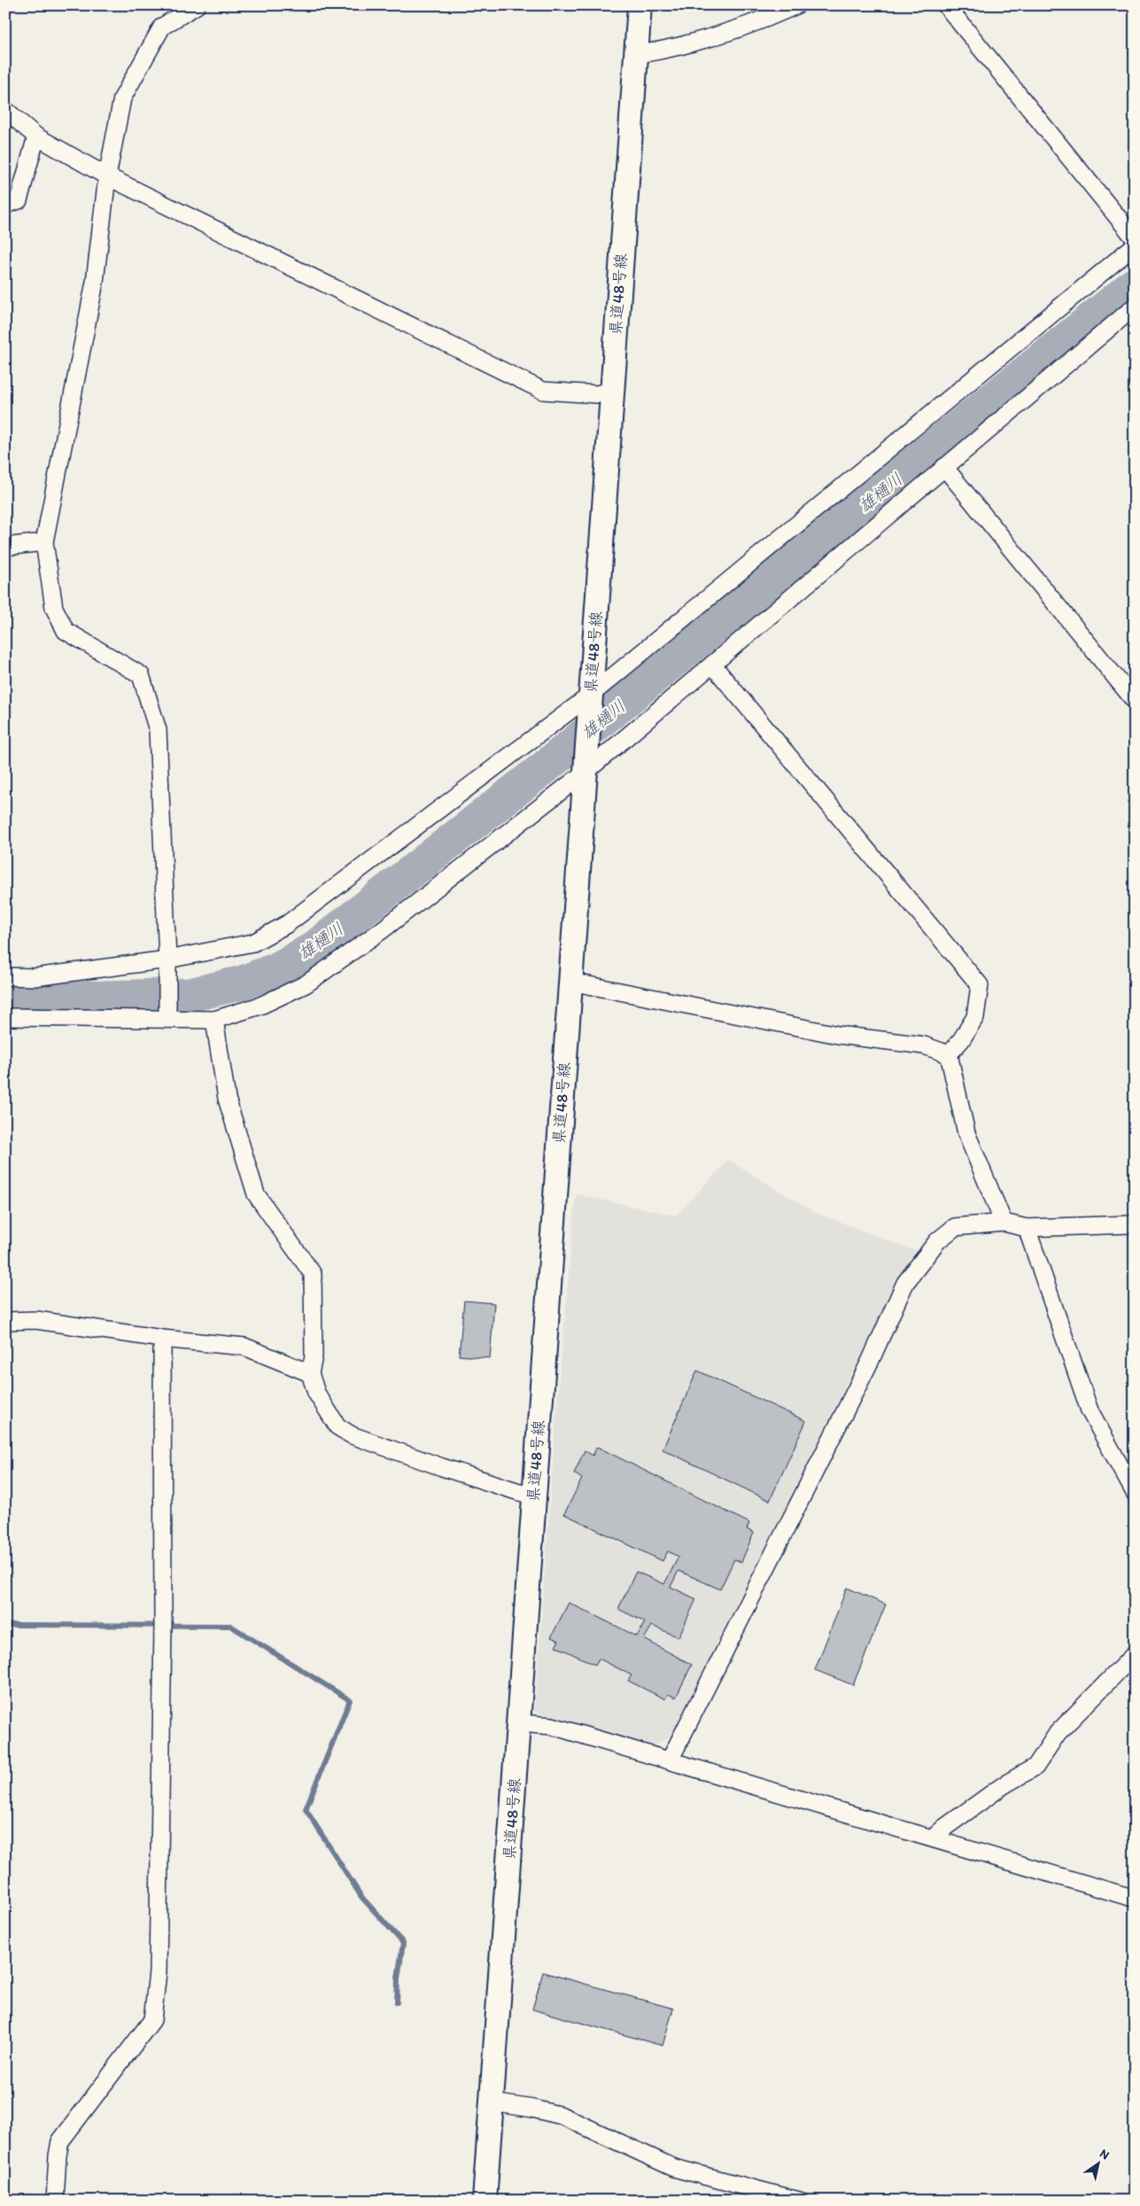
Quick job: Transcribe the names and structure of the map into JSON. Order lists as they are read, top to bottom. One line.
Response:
{"streets":{"main road":["県道48号線"]},"water":["雄樋川"],"north":"top right"}
